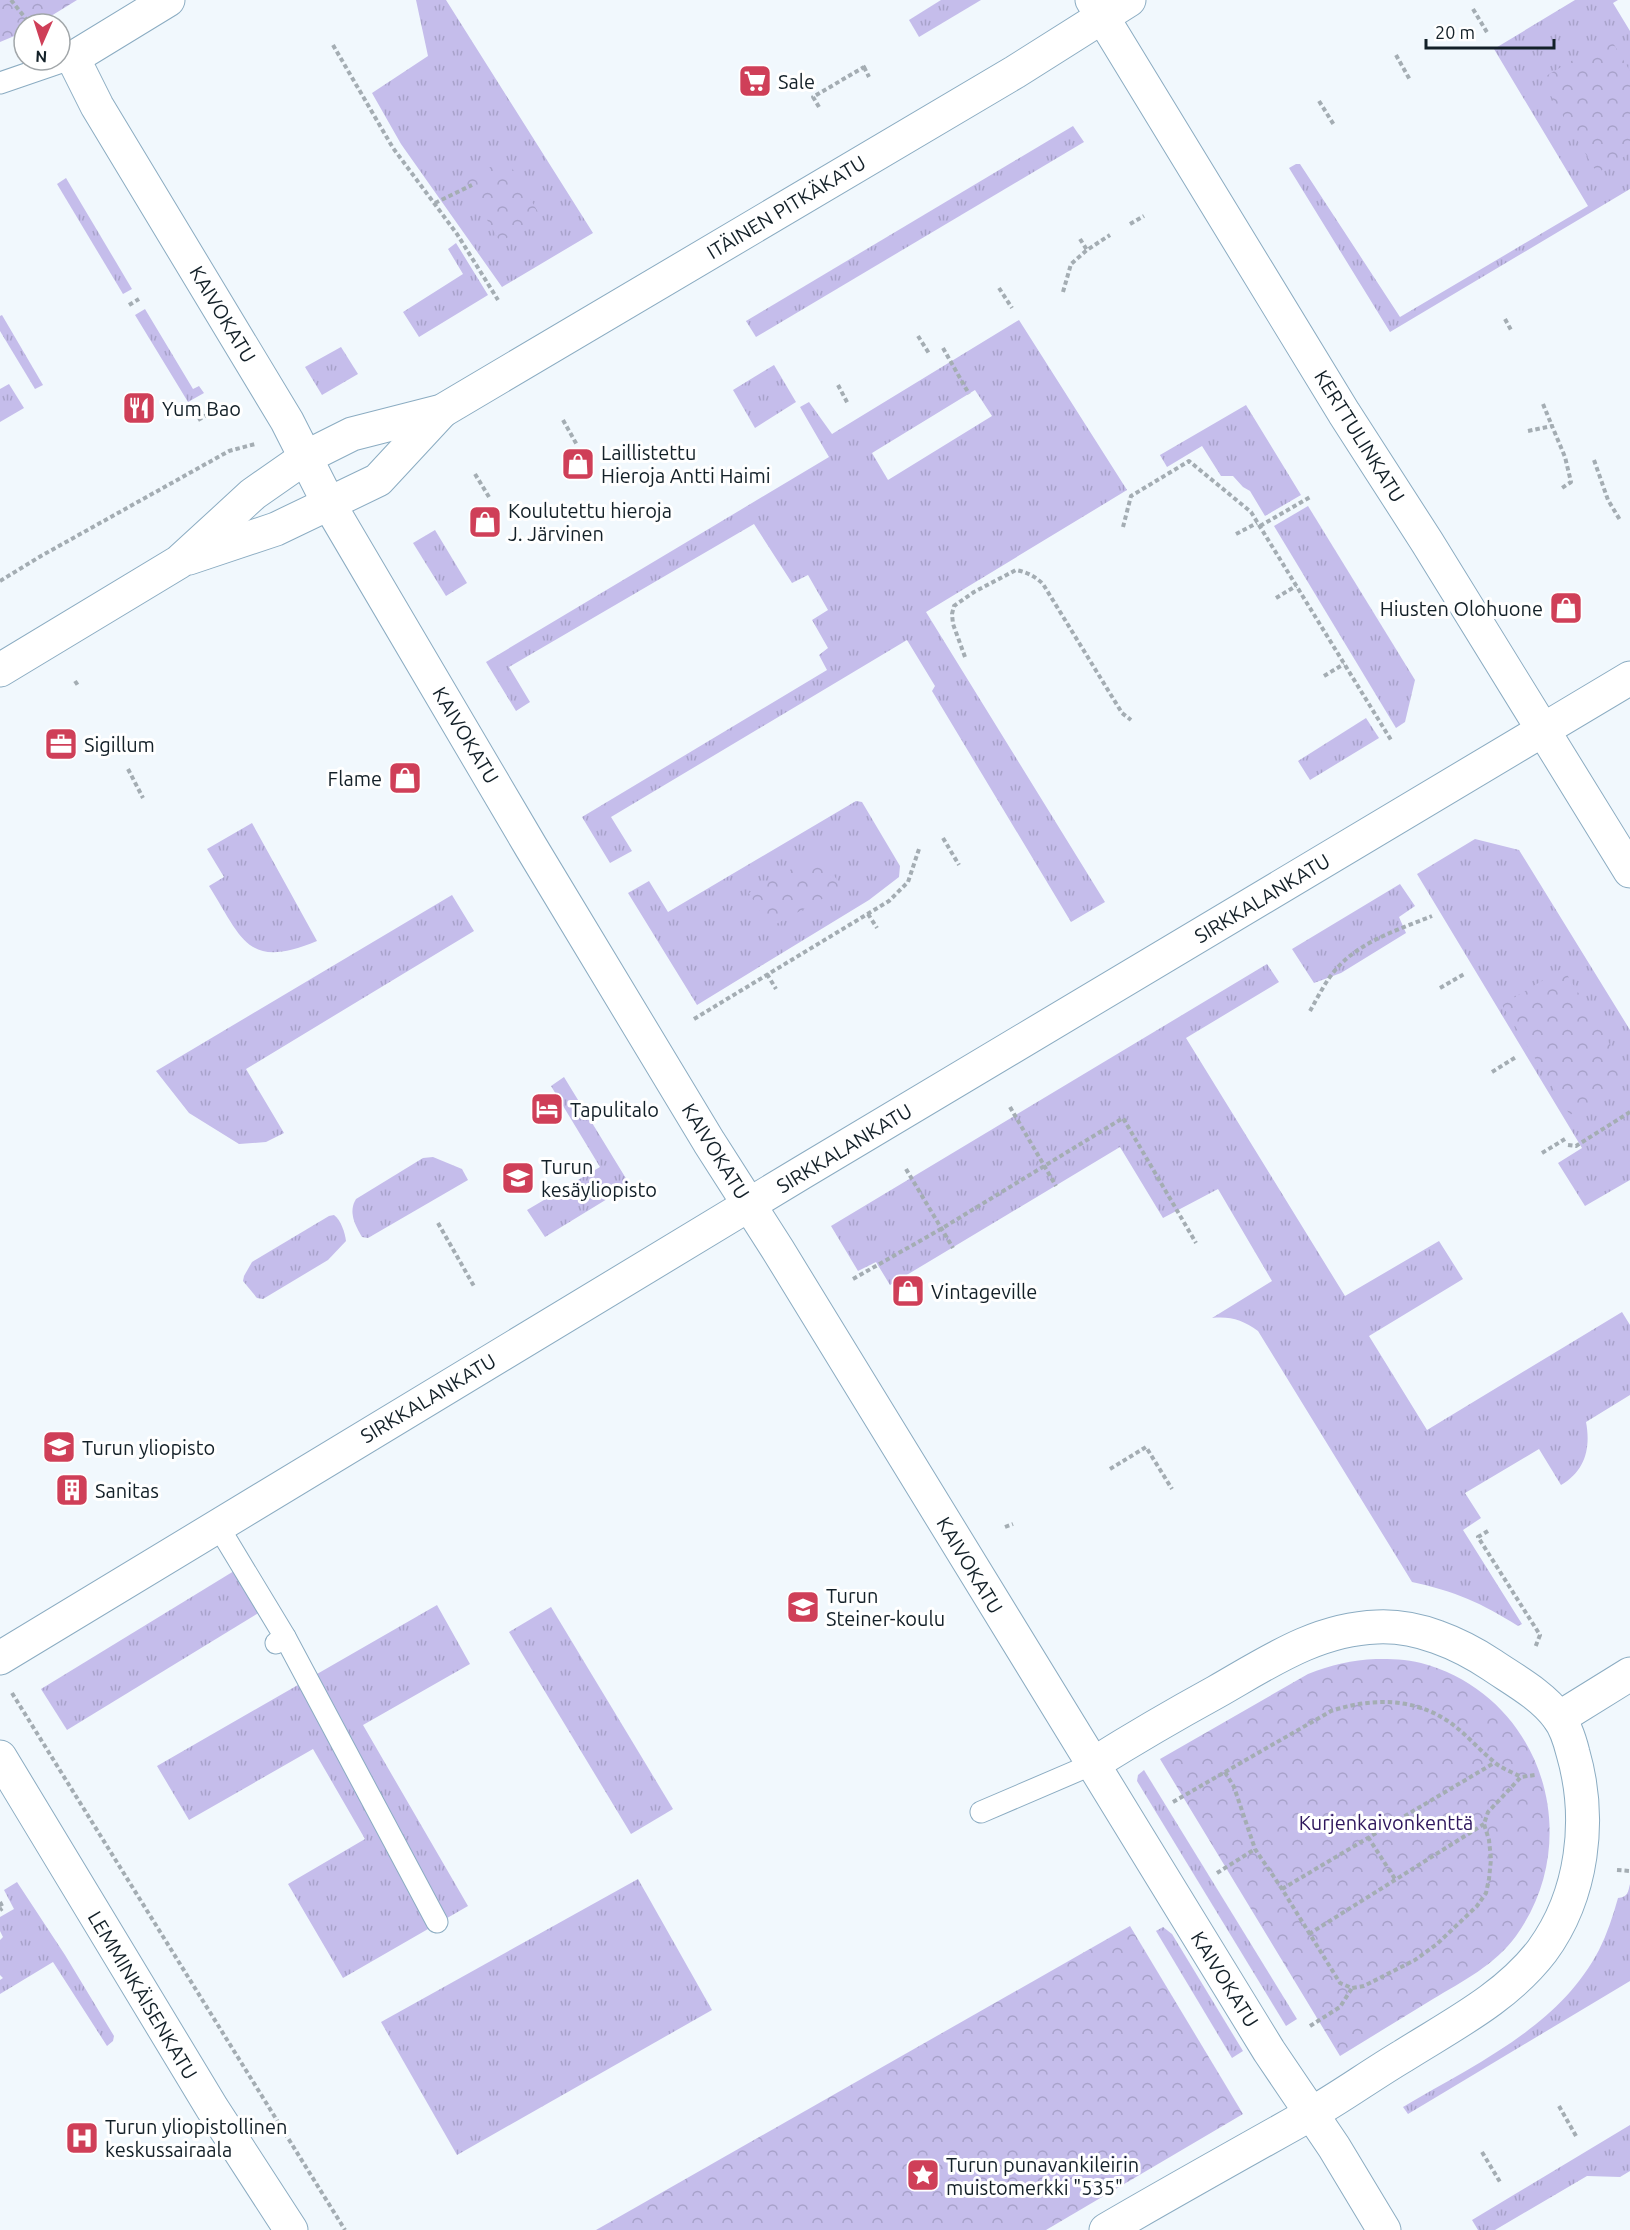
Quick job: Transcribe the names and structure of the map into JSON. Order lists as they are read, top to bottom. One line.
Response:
{"streets":{"street":["ITÄINEN PITKÄKATU","KAIVOKATU","KERTTULINKATU","SIRKKALANKATU","LEMMINKÄISENKATU"]},"crossings":[["ITÄINEN PITKÄKATU","KAIVOKATU"],["ITÄINEN PITKÄKATU","KERTTULINKATU"],["KAIVOKATU","SIRKKALANKATU"],["KERTTULINKATU","SIRKKALANKATU"]],"parks":["Kurjenkaivonkenttä"],"places":{"supermarket":["Sale"],"restaurant":["Yum Bao"],"shop":["Laillistettu Hieroja Antti Haimi","Koulutettu hieroja J. Järvinen","Hiusten Olohuone","Flame","Vintageville"],"office":["Sigillum"],"hotel":["Tapulitalo"],"school or university":["Turun kesäyliopisto","Turun yliopisto","Turun Steiner-koulu"],"building":["Sanitas"],"hospital":["Turun yliopistollinen keskussairaala"],"place":["Turun punavankileirin muistomerkki \"535\""]},"scale_bar":"20 m","north":"bottom"}
